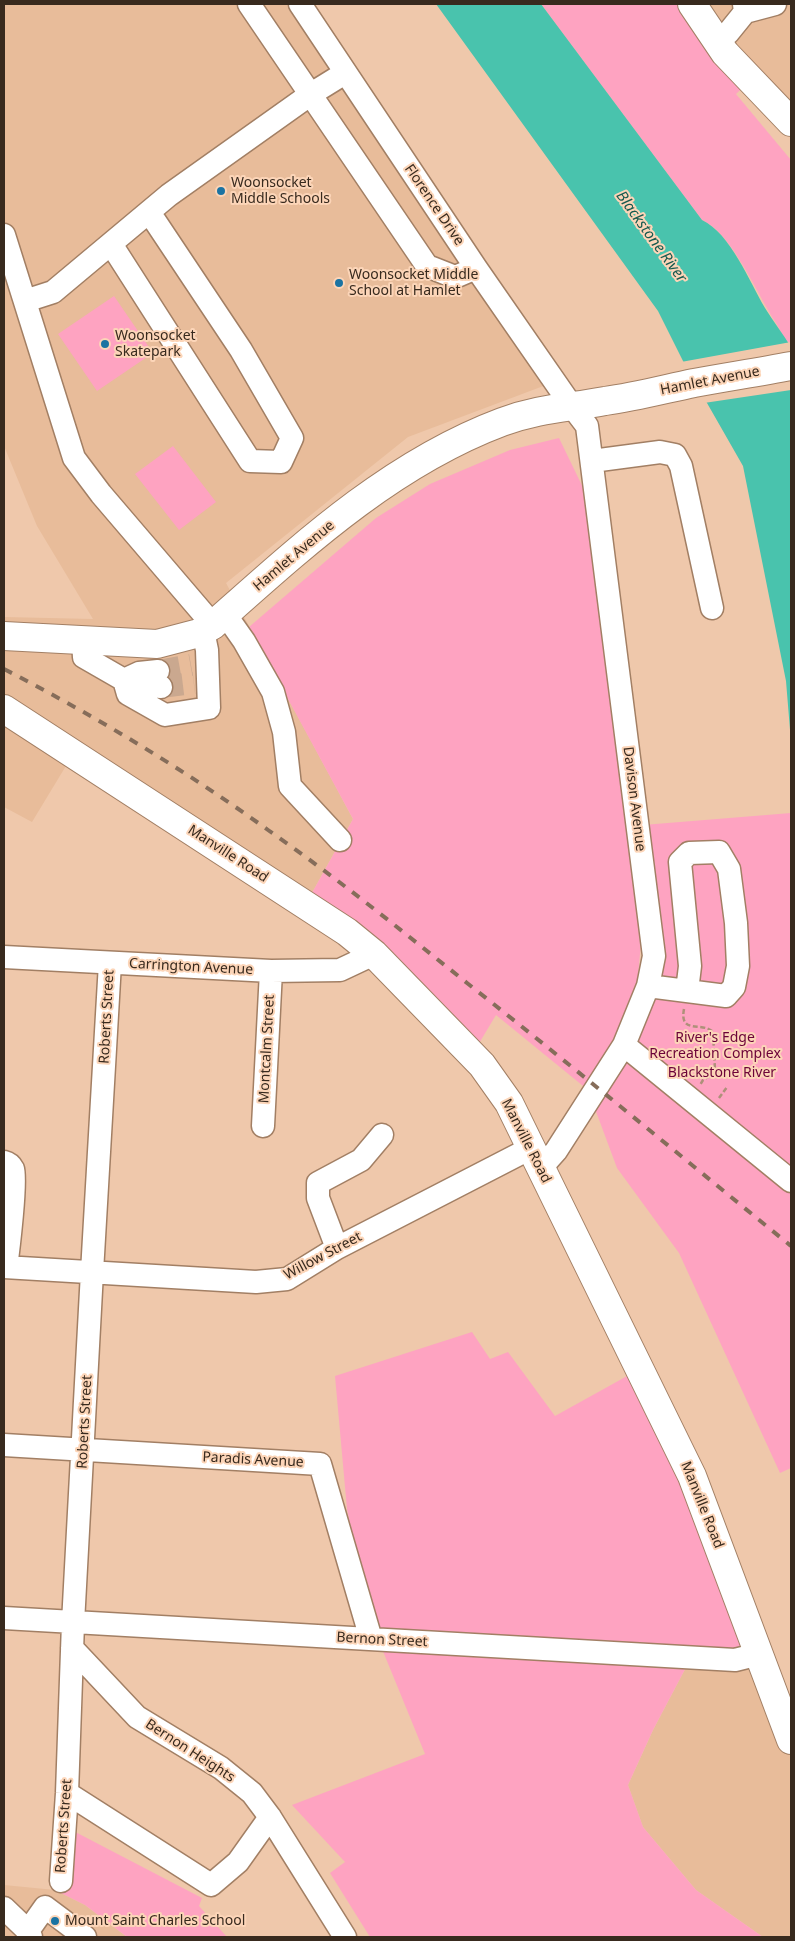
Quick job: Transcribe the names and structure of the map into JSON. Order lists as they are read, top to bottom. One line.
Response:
{"streets":{"main road":["Hamlet Avenue","Manville Road"],"street":["Florence Drive","Davison Avenue","Carrington Avenue","Roberts Street","Montcalm Street","Willow Street","Paradis Avenue","Bernon Street","Bernon Heights"]},"crossings":[["Florence Drive","Hamlet Avenue"],["Florence Drive","Davison Avenue"],["Hamlet Avenue","Davison Avenue"],["Davison Avenue","Manville Road"],["Davison Avenue","Willow Street"],["Manville Road","Carrington Avenue"],["Manville Road","Willow Street"],["Manville Road","Bernon Street"],["Carrington Avenue","Roberts Street"],["Carrington Avenue","Montcalm Street"],["Roberts Street","Willow Street"],["Roberts Street","Paradis Avenue"],["Roberts Street","Bernon Street"],["Roberts Street","Bernon Heights"],["Paradis Avenue","Bernon Street"]],"water":["Blackstone River"],"parks":["River's Edge Recreation Complex","Blackstone River"],"places":["Woonsocket Middle Schools","Woonsocket Middle School at Hamlet","Woonsocket Skatepark","Mount Saint Charles School"]}
